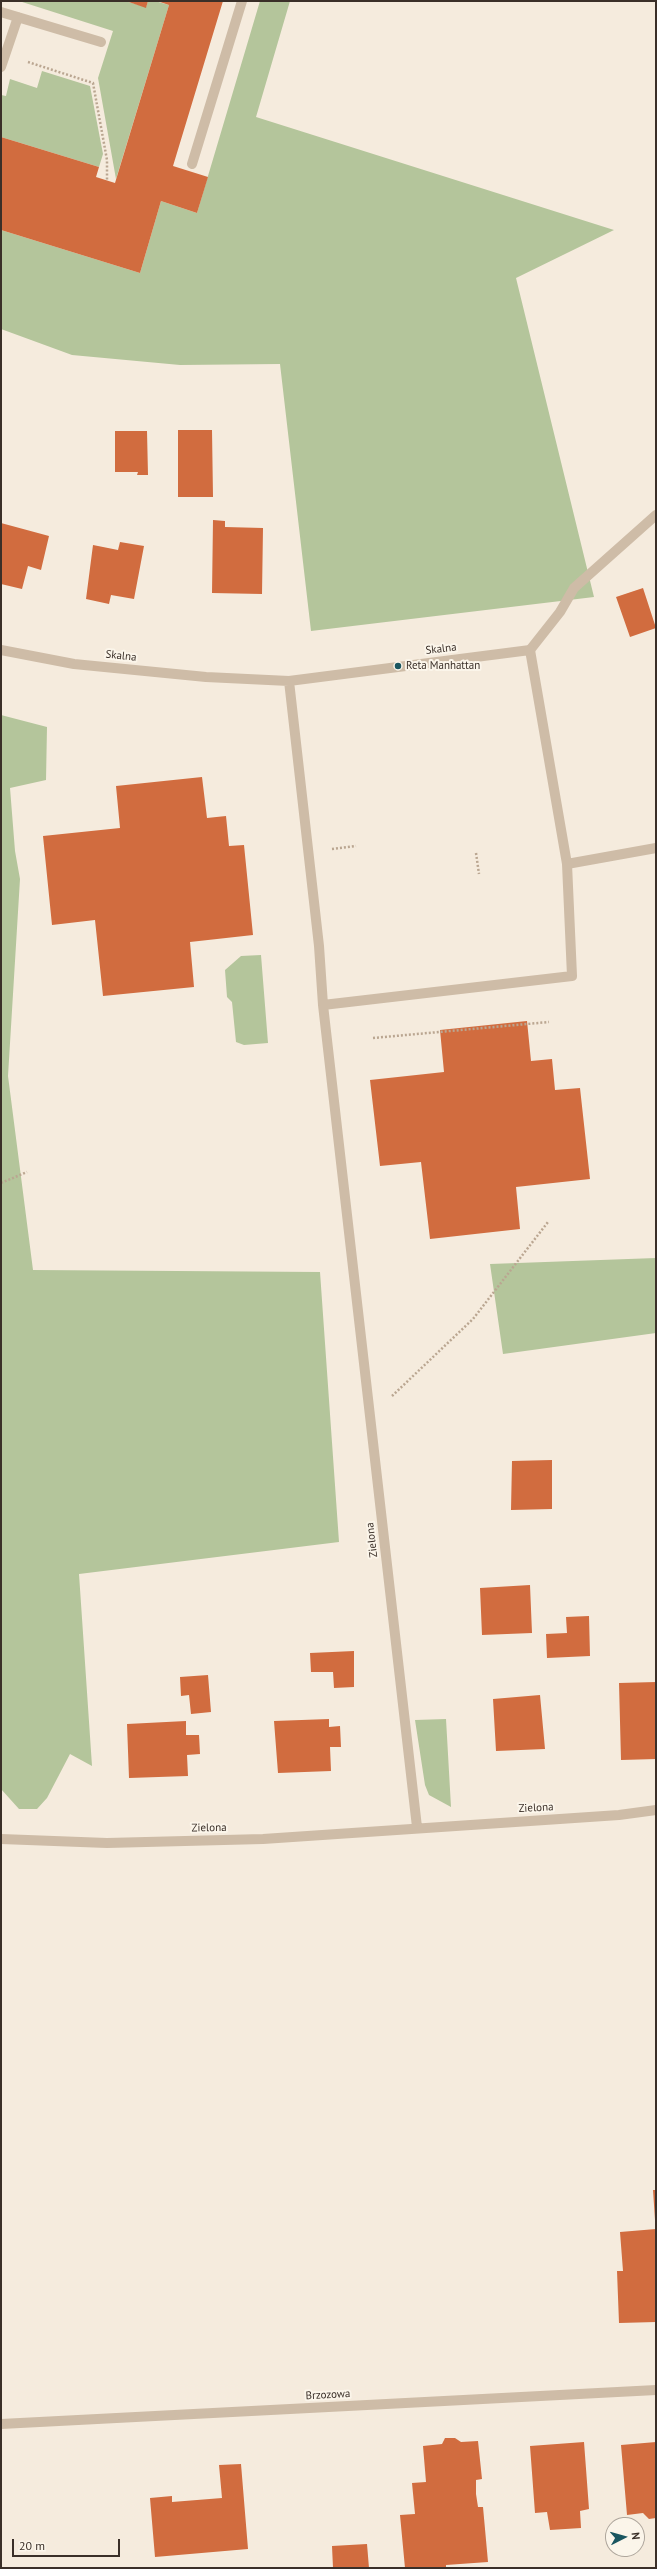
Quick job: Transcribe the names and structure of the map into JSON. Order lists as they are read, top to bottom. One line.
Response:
{"streets":{"street":["Skalna","Zielona","Brzozowa"]},"crossings":[["Skalna","Zielona"]],"places":["Reta Manhattan"],"scale_bar":"20 m","north":"right"}
